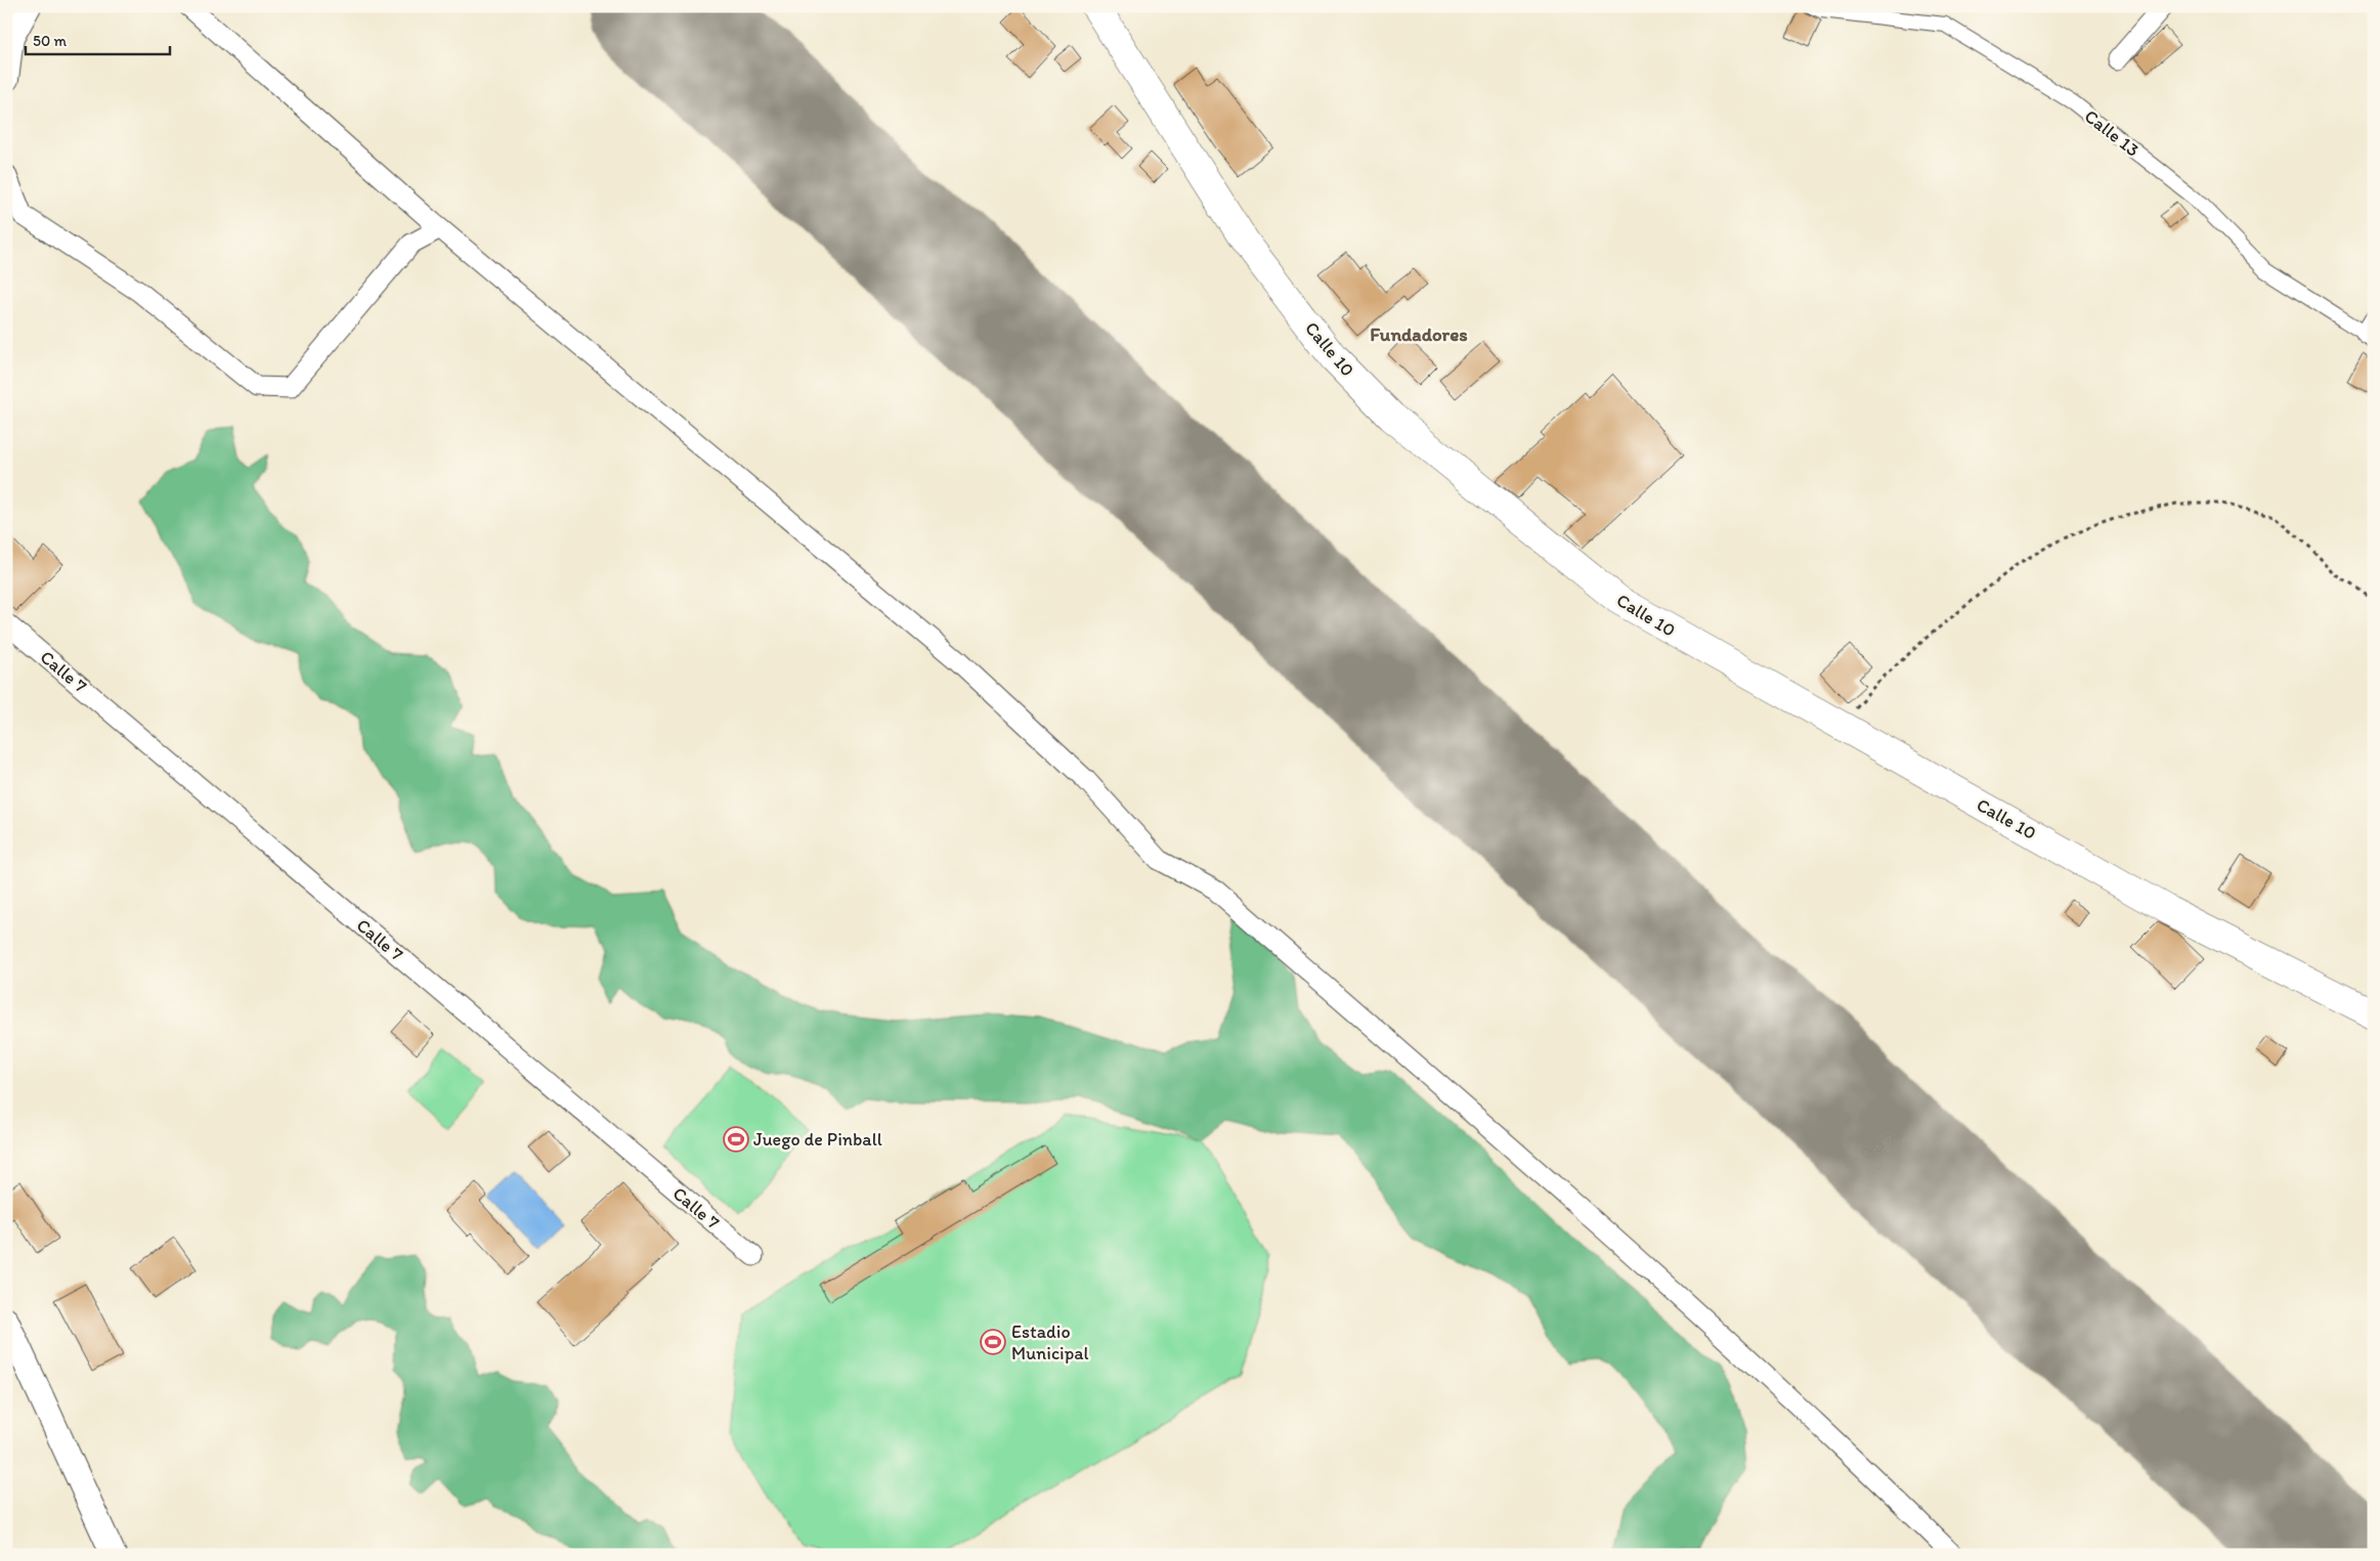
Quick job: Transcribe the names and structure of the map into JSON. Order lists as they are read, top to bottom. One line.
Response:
{"streets":{"main road":["Calle 10"],"street":["Calle 13","Calle 7"]},"districts":["Fundadores"],"places":{"sports":["Juego de Pinball","Estadio Municipal"]},"scale_bar":"50 m"}
